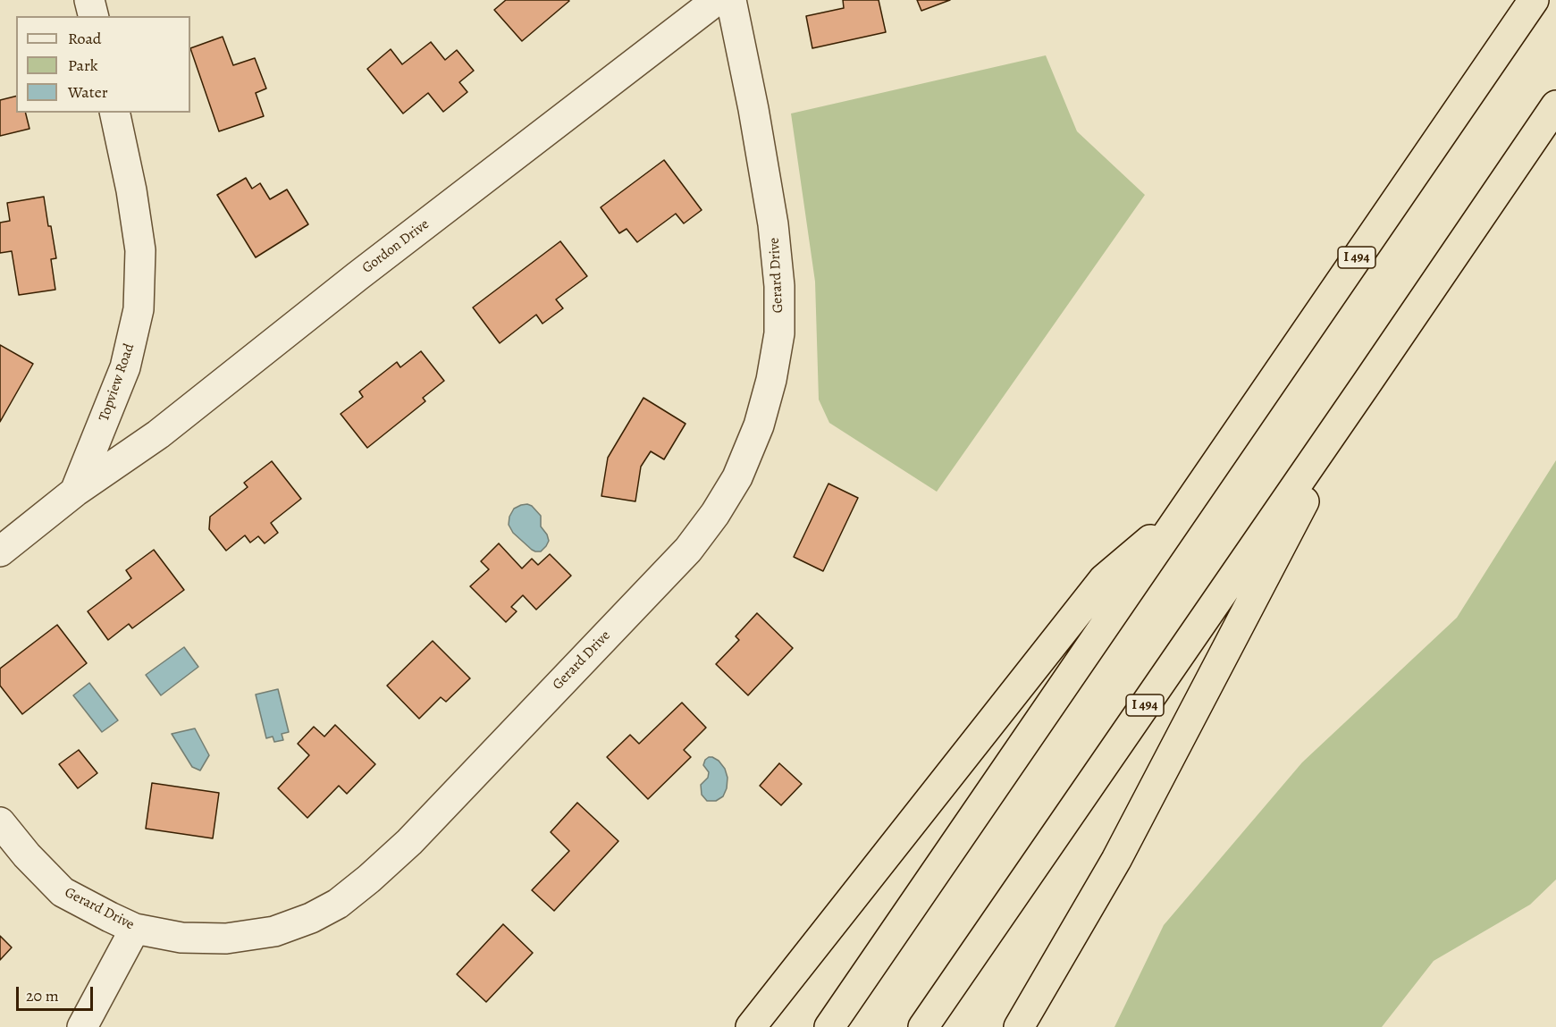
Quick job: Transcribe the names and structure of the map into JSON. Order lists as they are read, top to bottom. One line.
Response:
{"streets":{"highway":["I 494"],"street":["Gordon Drive","Gerard Drive","Topview Road"]},"crossings":[["Gordon Drive","Topview Road"]],"legend":["Road","Park","Water"],"scale_bar":"20 m"}
